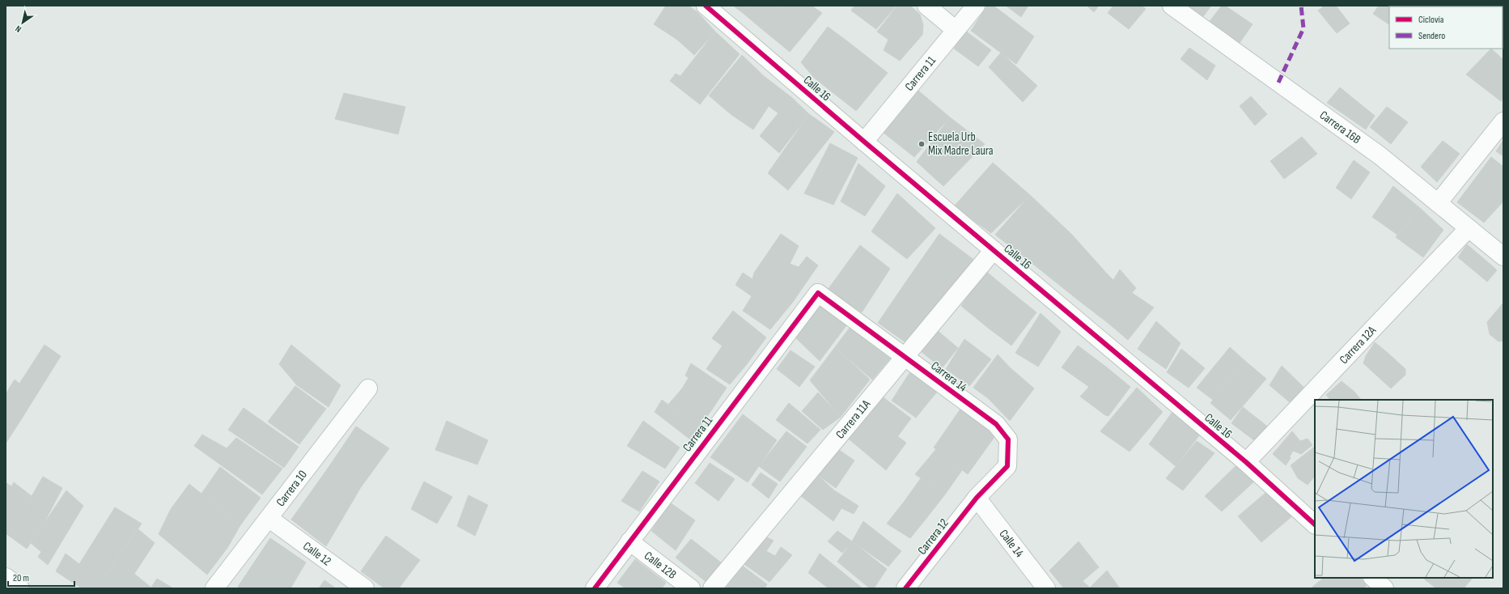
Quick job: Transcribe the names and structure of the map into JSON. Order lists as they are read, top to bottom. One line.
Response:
{"streets":{"street":["Carrera 11","Calle 16","Carrera 16B","Carrera 12A","Carrera 14","Carrera 11A","Carrera 10","Carrera 12","Calle 14","Calle 12","Calle 12B"]},"crossings":[["Carrera 11","Calle 16"],["Carrera 11","Carrera 14"],["Carrera 11","Calle 12B"],["Calle 16","Carrera 12A"],["Calle 16","Carrera 11A"],["Carrera 16B","Carrera 12A"],["Carrera 14","Carrera 11A"],["Carrera 14","Carrera 12"],["Carrera 14","Calle 14"],["Carrera 10","Calle 12"],["Carrera 12","Calle 14"]],"places":["Escuela Urb Mix Madre Laura"],"legend":["Ciclovía","Sendero"],"scale_bar":"20 m","north":"bottom left"}
